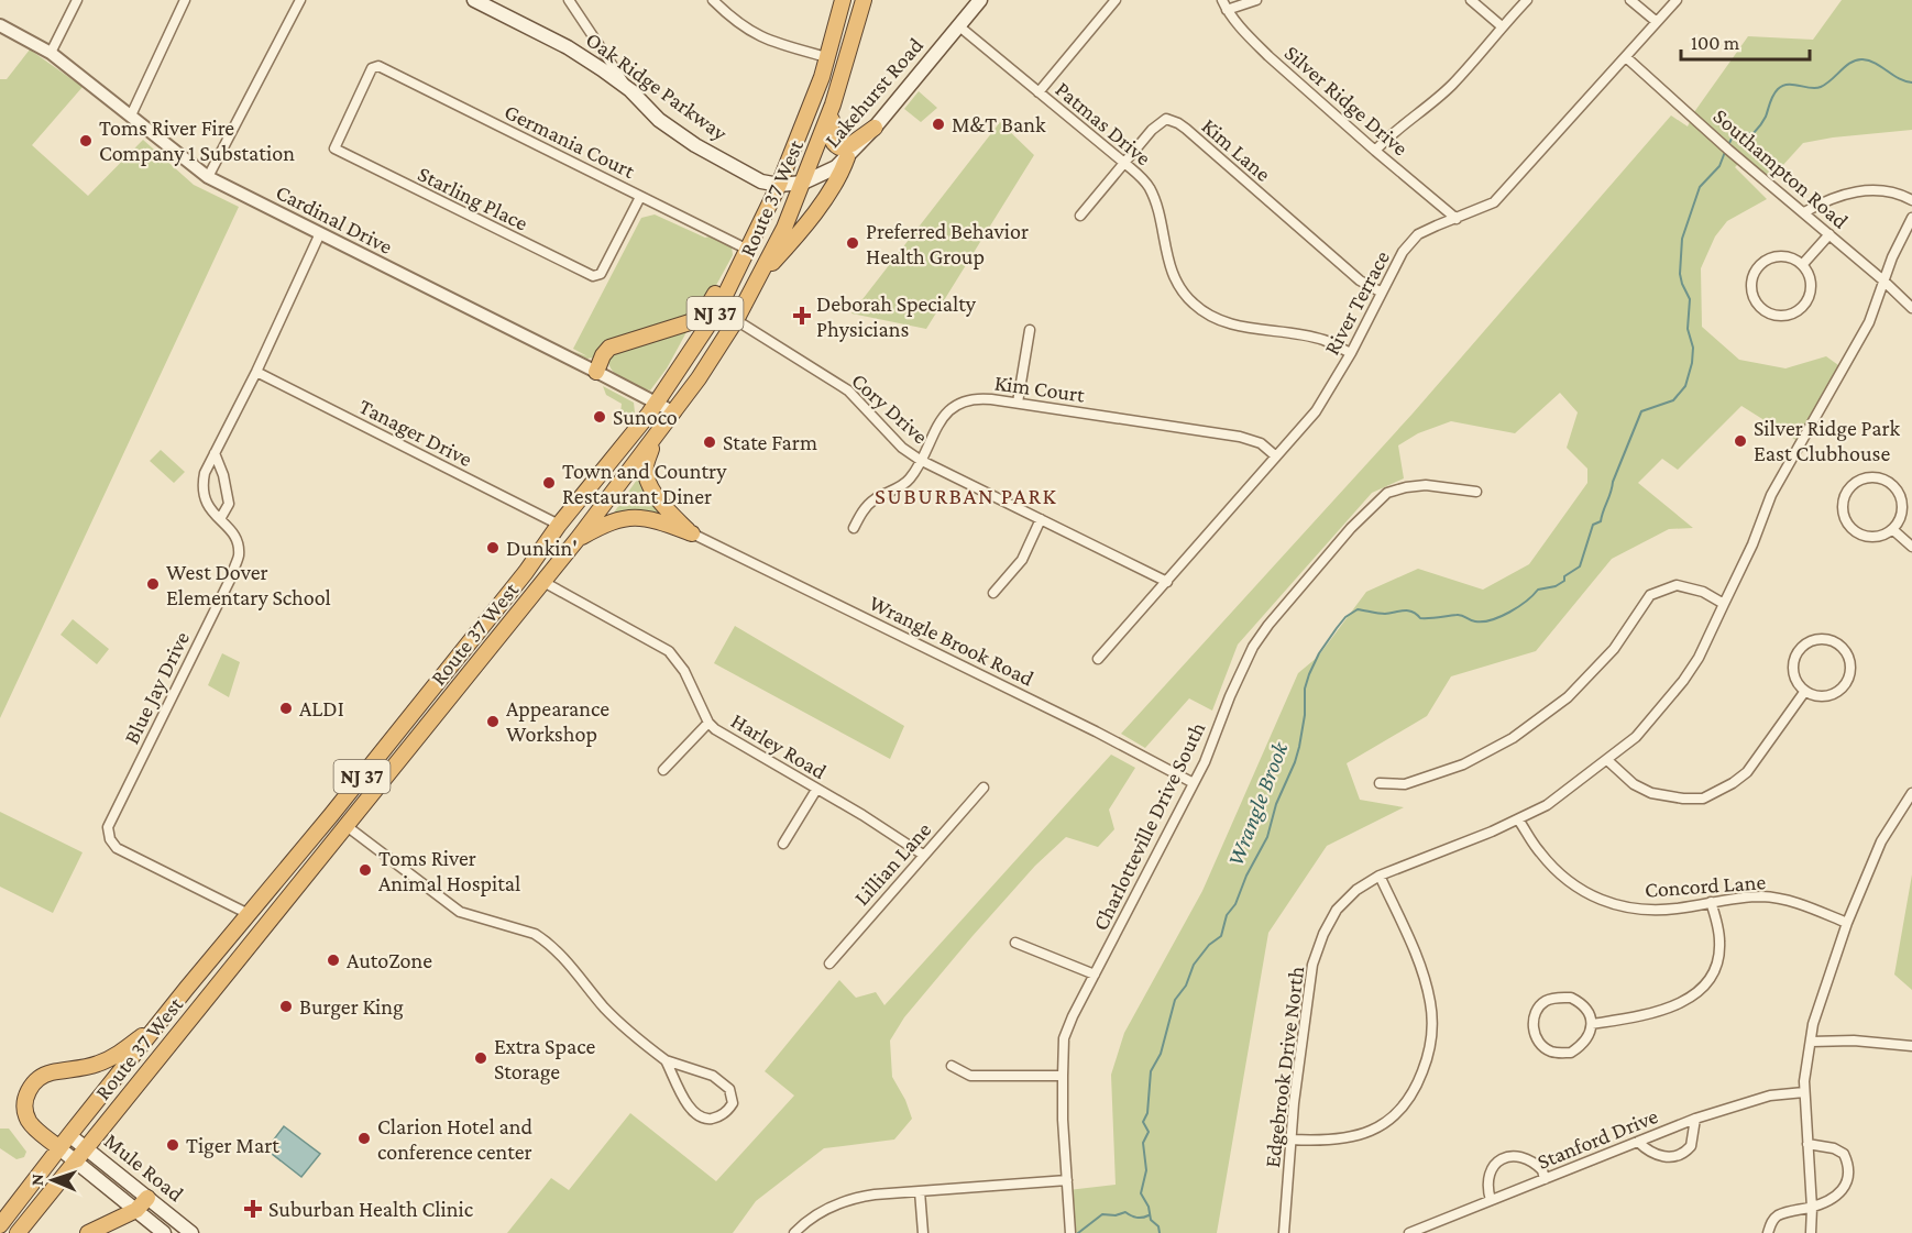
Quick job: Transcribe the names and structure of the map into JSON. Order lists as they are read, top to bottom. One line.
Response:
{"streets":{"highway":["Route 37 West","NJ 37"],"main road":["Oak Ridge Parkway","Lakehurst Road","Mule Road"],"street":["Silver Ridge Drive","Patmas Drive","Germania Court","Kim Lane","Southampton Road","Starling Place","Cardinal Drive","River Terrace","Kim Court","Cory Drive","Tanager Drive","Wrangle Brook Road","Blue Jay Drive","Harley Road","Charlotteville Drive South","Lillian Lane","Concord Lane","Edgebrook Drive North","Stanford Drive"]},"crossings":[["Oak Ridge Parkway","Lakehurst Road"],["Oak Ridge Parkway","Route 37 West"],["Lakehurst Road","Patmas Drive"],["Lakehurst Road","Route 37 West"],["Silver Ridge Drive","River Terrace"],["Patmas Drive","Kim Lane"],["Patmas Drive","River Terrace"],["Germania Court","Starling Place"],["Germania Court","Route 37 West"],["Kim Lane","River Terrace"],["Southampton Road","River Terrace"],["Southampton Road","Edgebrook Drive North"],["Route 37 West","Cardinal Drive"],["Route 37 West","Cory Drive"],["Route 37 West","Tanager Drive"],["Route 37 West","Blue Jay Drive"],["Route 37 West","Harley Road"],["Route 37 West","Mule Road"],["Cardinal Drive","Blue Jay Drive"],["River Terrace","Kim Court"],["River Terrace","Cory Drive"],["Kim Court","Cory Drive"],["Tanager Drive","Blue Jay Drive"],["Wrangle Brook Road","Charlotteville Drive South"],["Harley Road","Lillian Lane"],["Concord Lane","Edgebrook Drive North"]],"districts":["SUBURBAN PARK"],"water":["Wrangle Brook"],"places":{"other":["M&T Bank","Toms River Fire Company 1 Substation","Preferred Behavior Health Group","Sunoco","Silver Ridge Park East Clubhouse","State Farm","Town and Country Restaurant Diner","Dunkin'","West Dover Elementary School","ALDI","Appearance Workshop","Toms River Animal Hospital","AutoZone","Burger King","Extra Space Storage","Clarion Hotel and conference center","Tiger Mart"],"health":["Deborah Specialty Physicians","Suburban Health Clinic"]},"scale_bar":"100 m","north":"left"}
